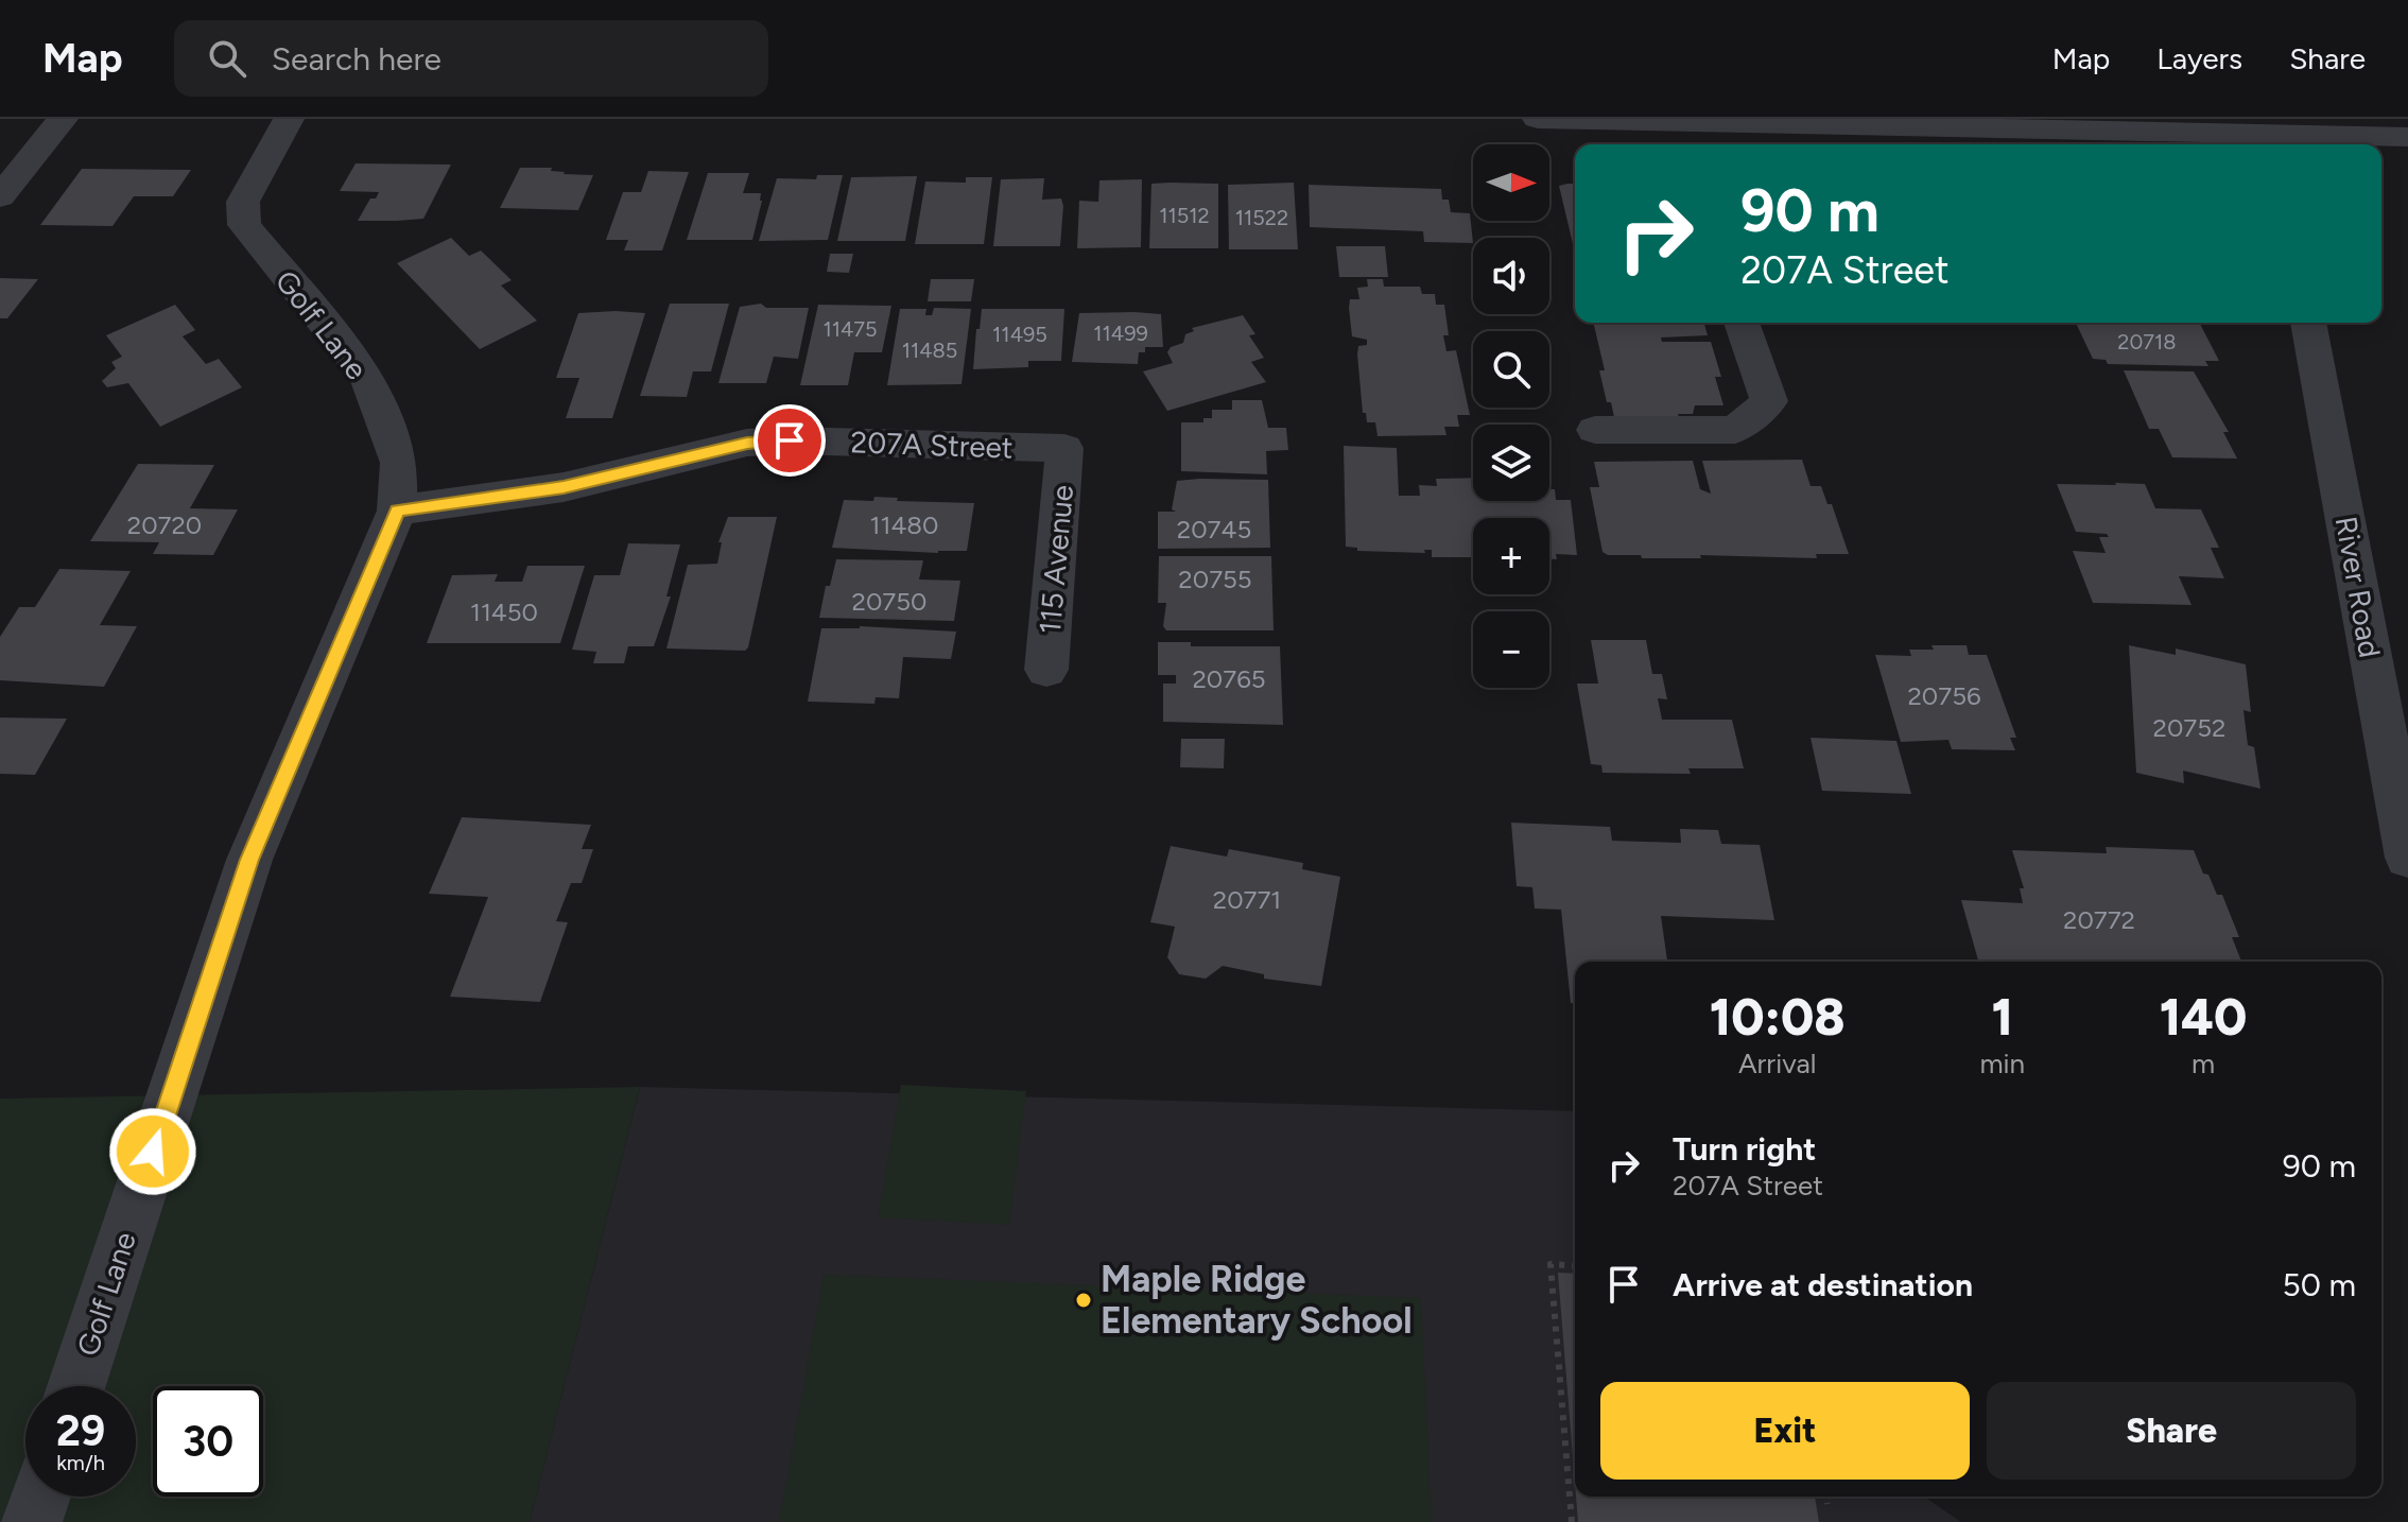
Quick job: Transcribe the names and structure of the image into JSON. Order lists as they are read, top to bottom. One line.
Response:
{"streets":{"street":["Golf Lane","207A Street","115 Avenue","River Road"]},"crossings":[["Golf Lane","207A Street"],["207A Street","115 Avenue"]],"places":["Maple Ridge Elementary School"],"house_numbers":["11512","11522","11475","11499","11495","20718","11485","20720","11480","20745","20755","20750","11450","20765","20756","20752","20771","20772"],"north":"right","page":{"header":"Map","search":"Search here","nav":["Map","Layers","Share"],"map_buttons":["+","−"],"turn":["90 m","207A Street"],"eta":["10:08","Arrival","1","min","140","m"],"list":[{"name":"Turn right","note":"207A Street","value":"90 m"},{"name":"Arrive at destination","value":"50 m"}],"buttons":["Exit","Share"],"speed":"29 km/h","limit":"30"}}
